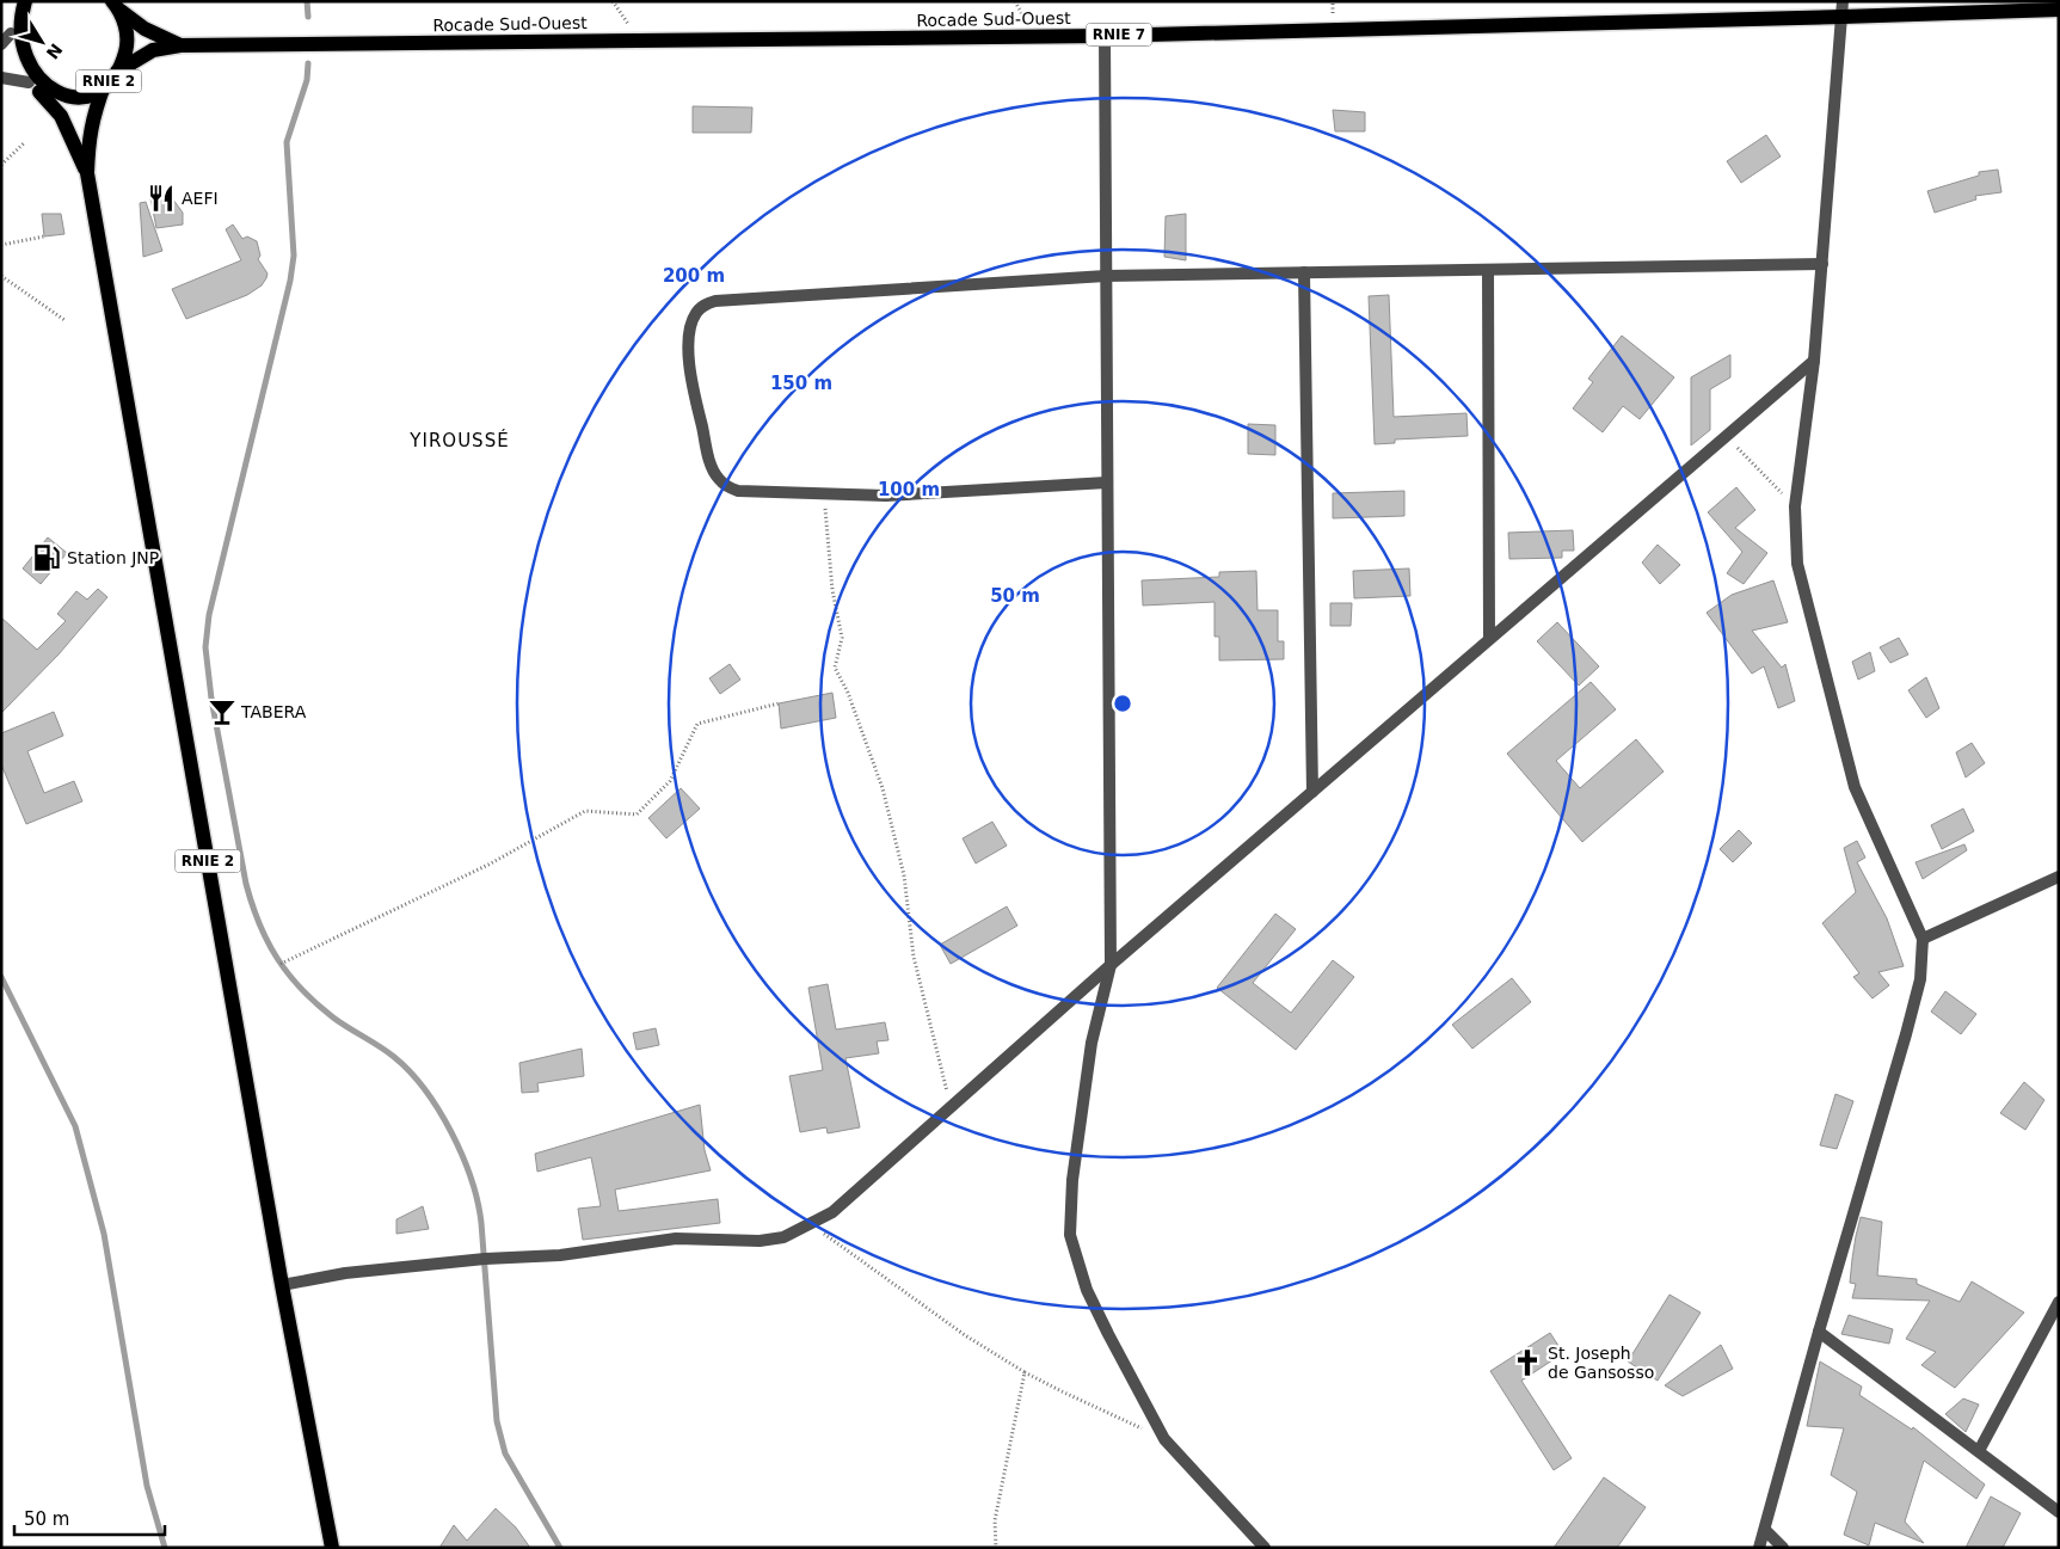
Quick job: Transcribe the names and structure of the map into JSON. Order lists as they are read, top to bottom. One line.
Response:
{"streets":{"main road":["Rocade Sud-Ouest","RNIE 7","RNIE 2"]},"crossings":[["Rocade Sud-Ouest","RNIE 2"]],"districts":["YIROUSSÉ"],"places":{"restaurant":["AEFI"],"fuel station":["Station JNP"],"bar":["TABERA"],"church":["St. Joseph de Gansosso"]},"scale_bar":"50 m","north":"bottom right","rings":["200 m","150 m","100 m","50 m"]}
